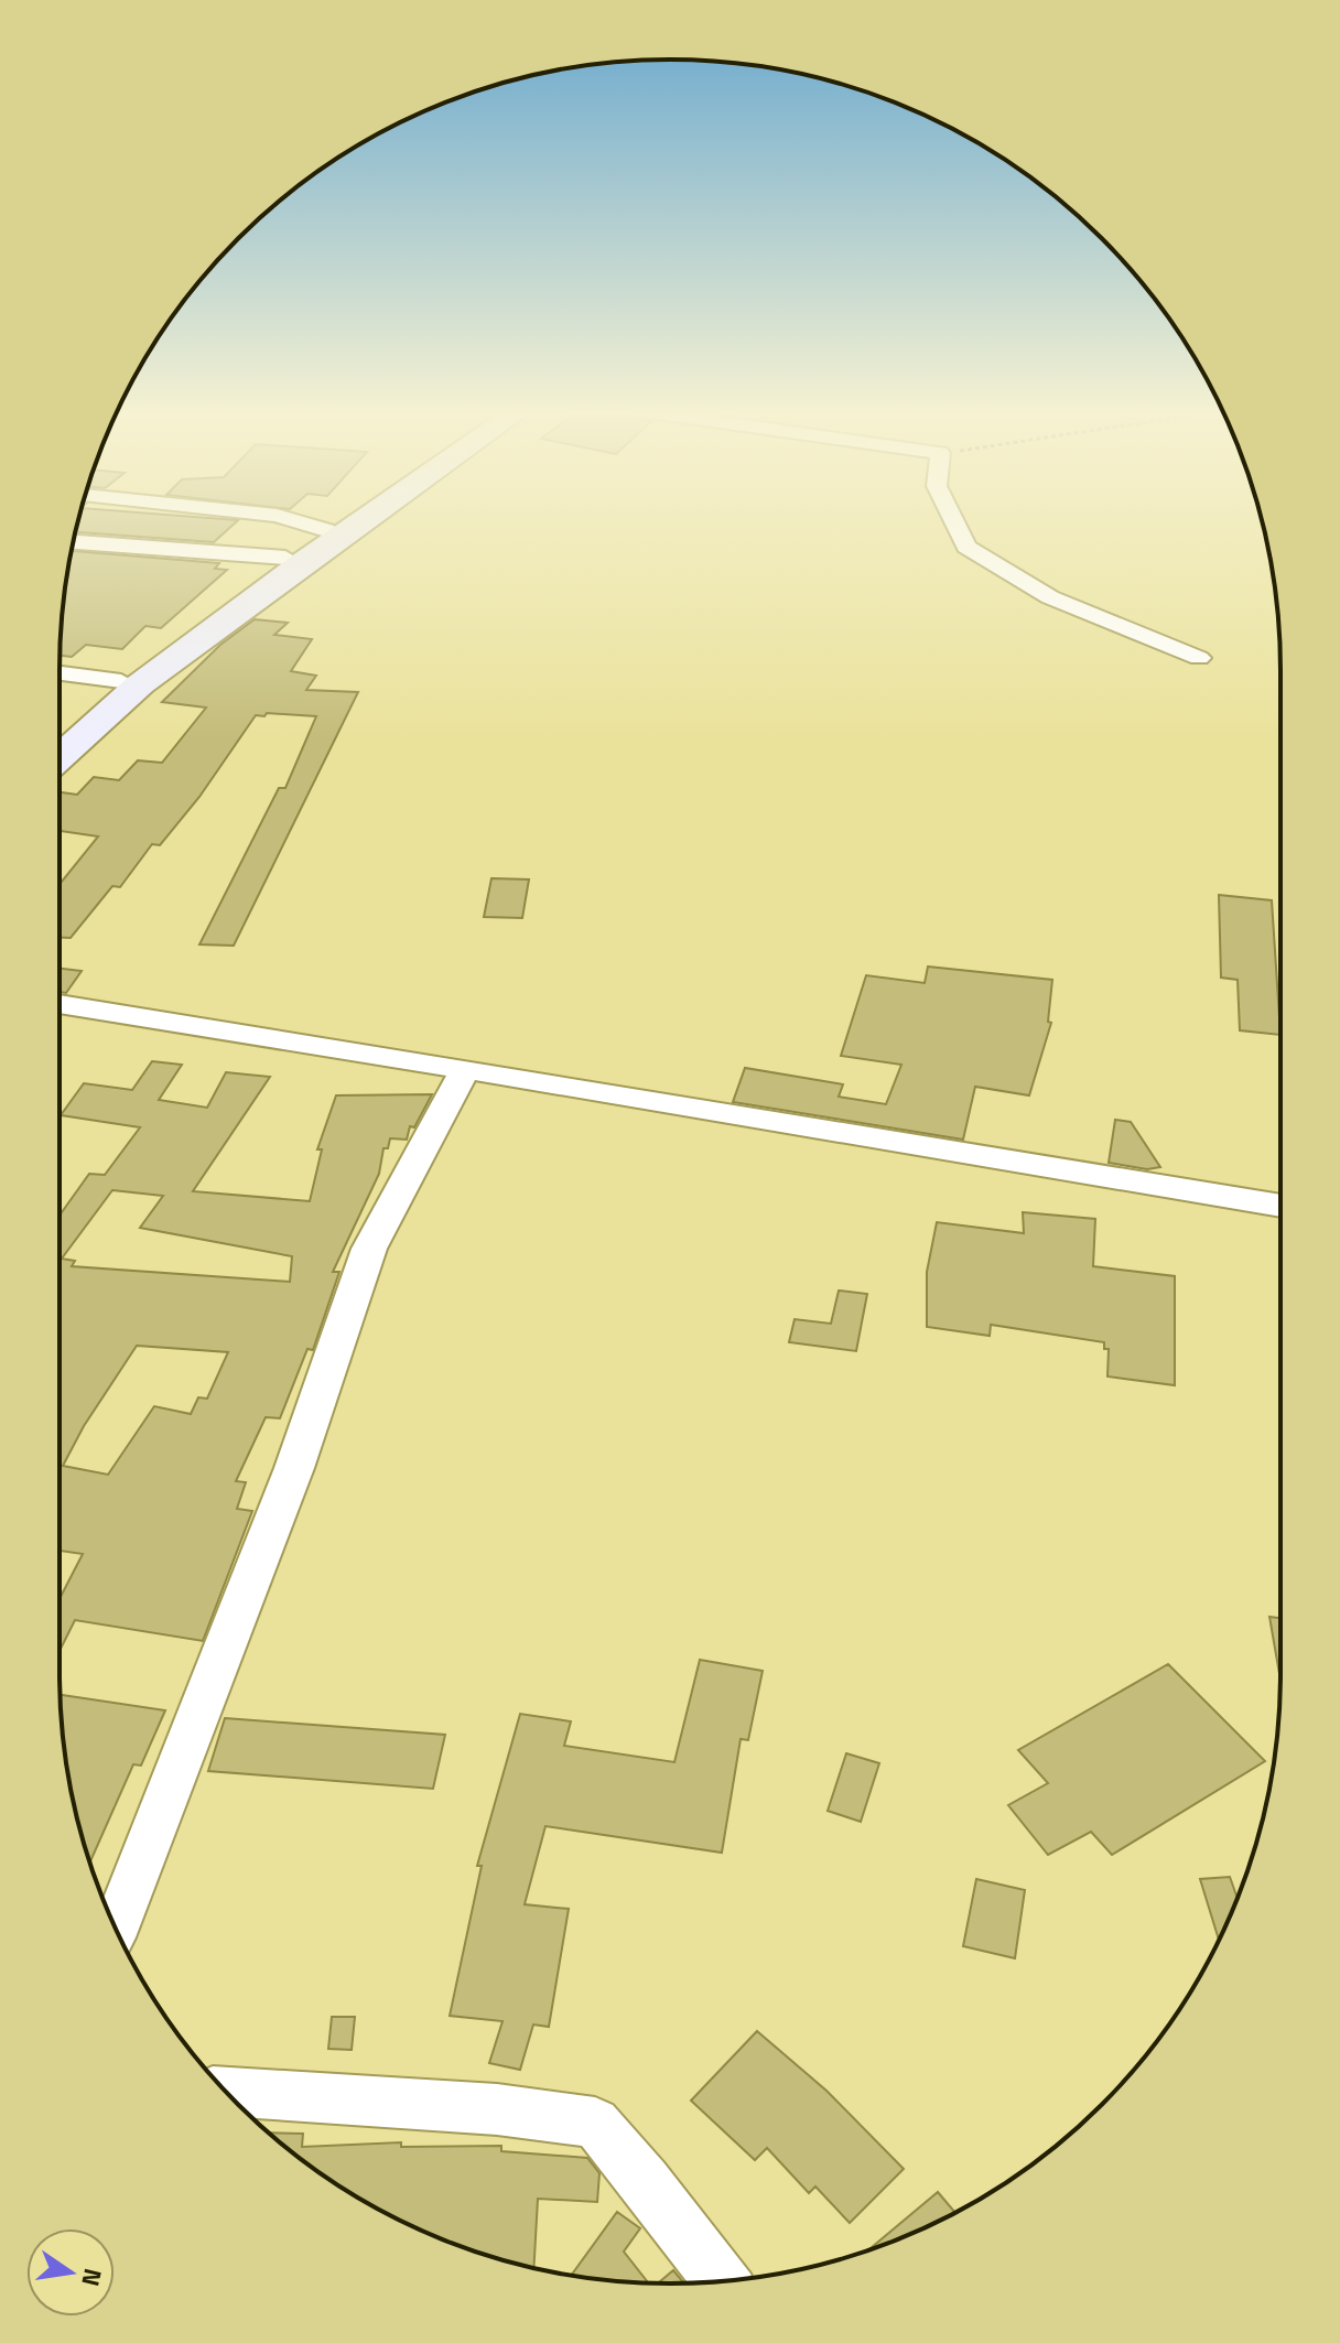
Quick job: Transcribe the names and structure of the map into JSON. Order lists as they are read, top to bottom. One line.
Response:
{"north":"right"}
